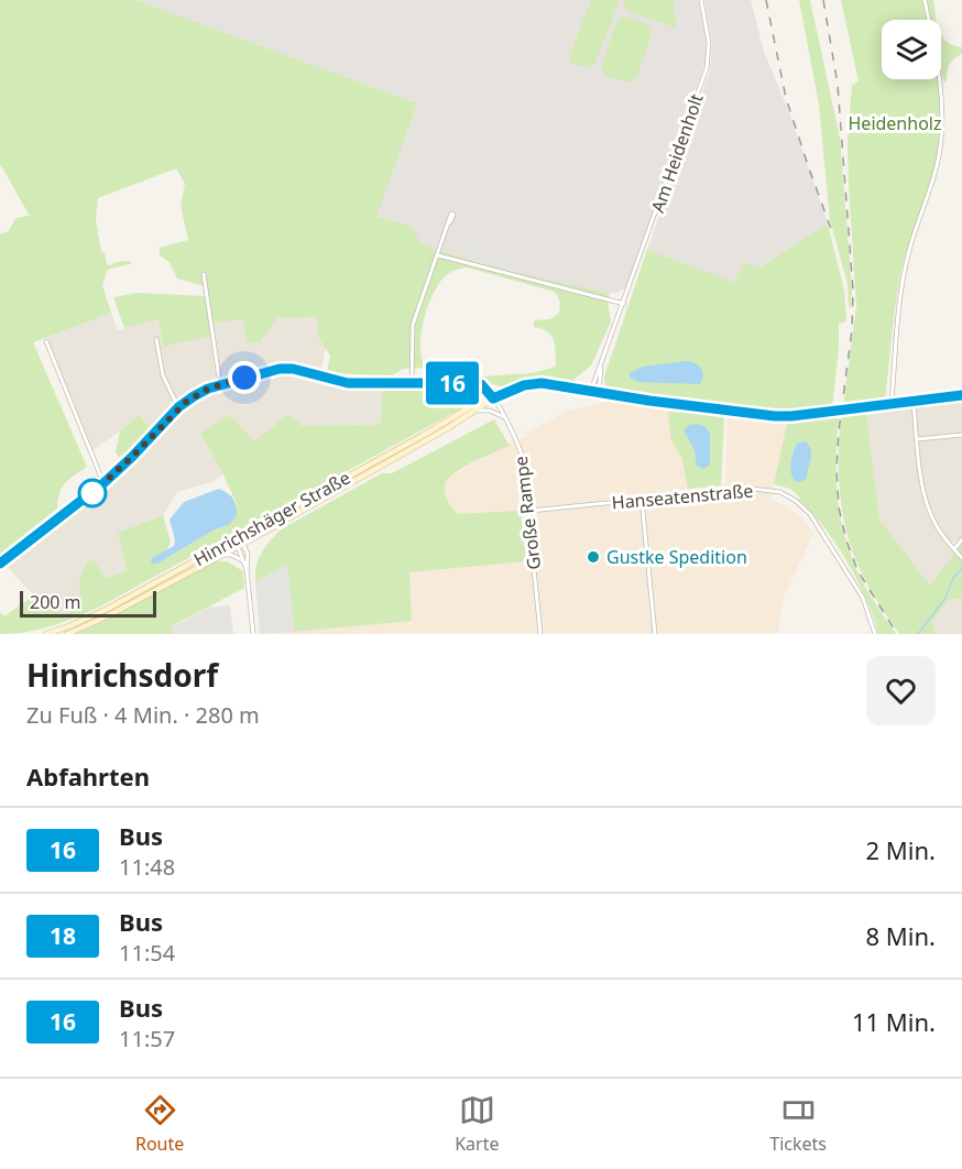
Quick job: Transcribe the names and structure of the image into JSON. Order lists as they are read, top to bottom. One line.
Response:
{"streets":{"main road":["Hinrichshäger Straße"],"street":["Am Heidenholt","Hanseatenstraße","Große Rampe"]},"crossings":[["Am Heidenholt","Hinrichshäger Straße"],["Hanseatenstraße","Große Rampe"],["Große Rampe","Hinrichshäger Straße"]],"parks":["Heidenholz"],"places":["Gustke Spedition"],"lines":["bus line 16"],"scale_bar":"200 m","page":{"on_map":"16","scale":"200 m","heading":[["Hinrichsdorf","Zu Fuß · 4 Min. · 280 m"],"Abfahrten"],"list":[{"mark":"16","name":"Bus","note":"11:48","value":"2 Min."},{"mark":"18","name":"Bus","note":"11:54","value":"8 Min."},{"mark":"16","name":"Bus","note":"11:57","value":"11 Min."}],"tabs":["Route","Karte","Tickets"]}}
